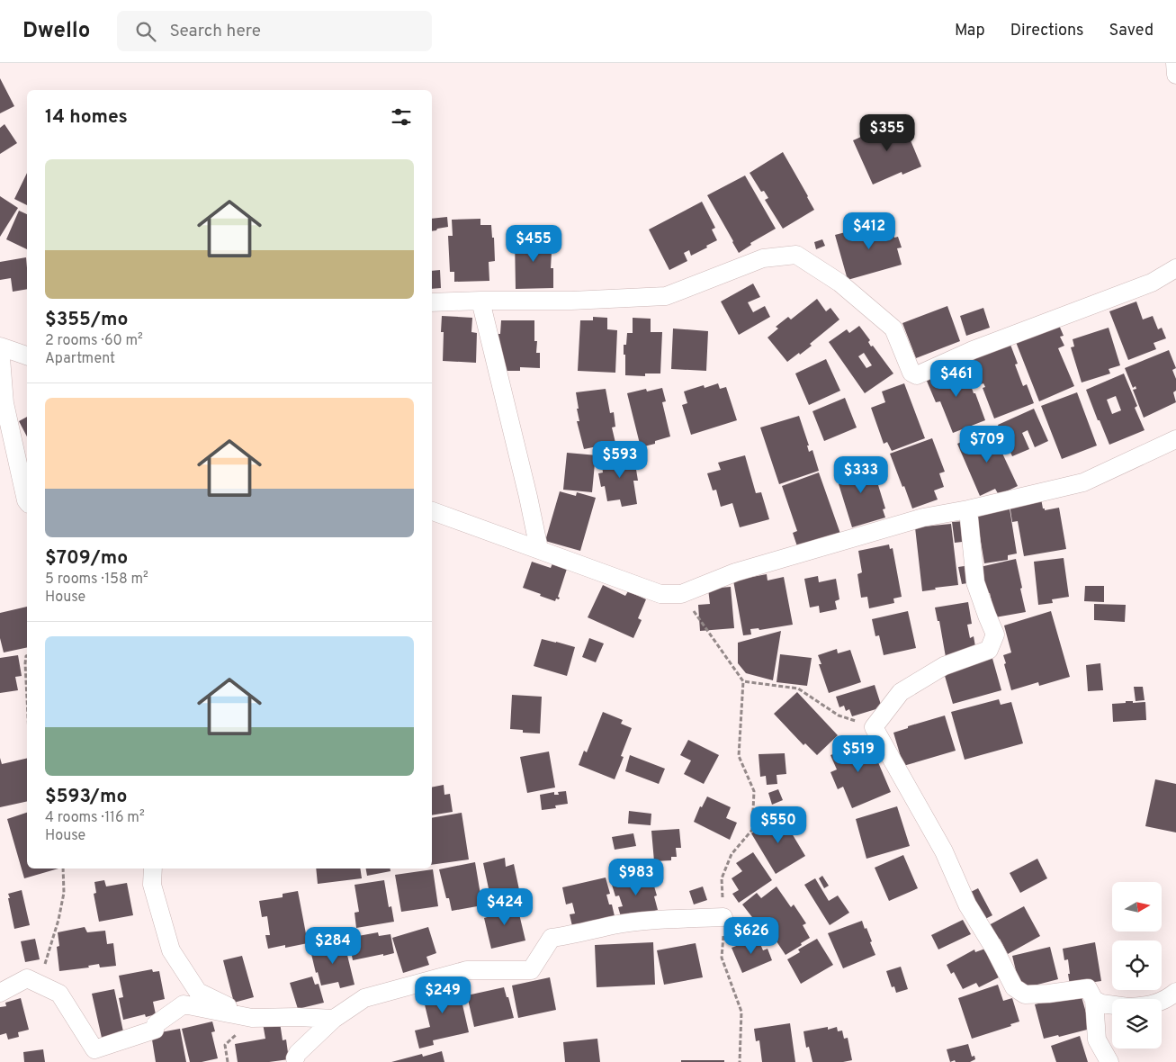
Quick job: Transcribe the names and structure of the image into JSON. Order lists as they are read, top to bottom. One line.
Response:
{"north":"right","page":{"header":"Dwello","search":"Search here","nav":["Map","Directions","Saved"],"heading":"14 homes","price":["$355","$412","$455","$461","$709","$593","$333","$519","$550","$983","$424","$626","$284","$249"],"list":[{"name":"$355/mo","note":"2 rooms · 60 m² · Apartment"},{"name":"$709/mo","note":"5 rooms · 158 m² · House"},{"name":"$593/mo","note":"4 rooms · 116 m² · House"}]}}
